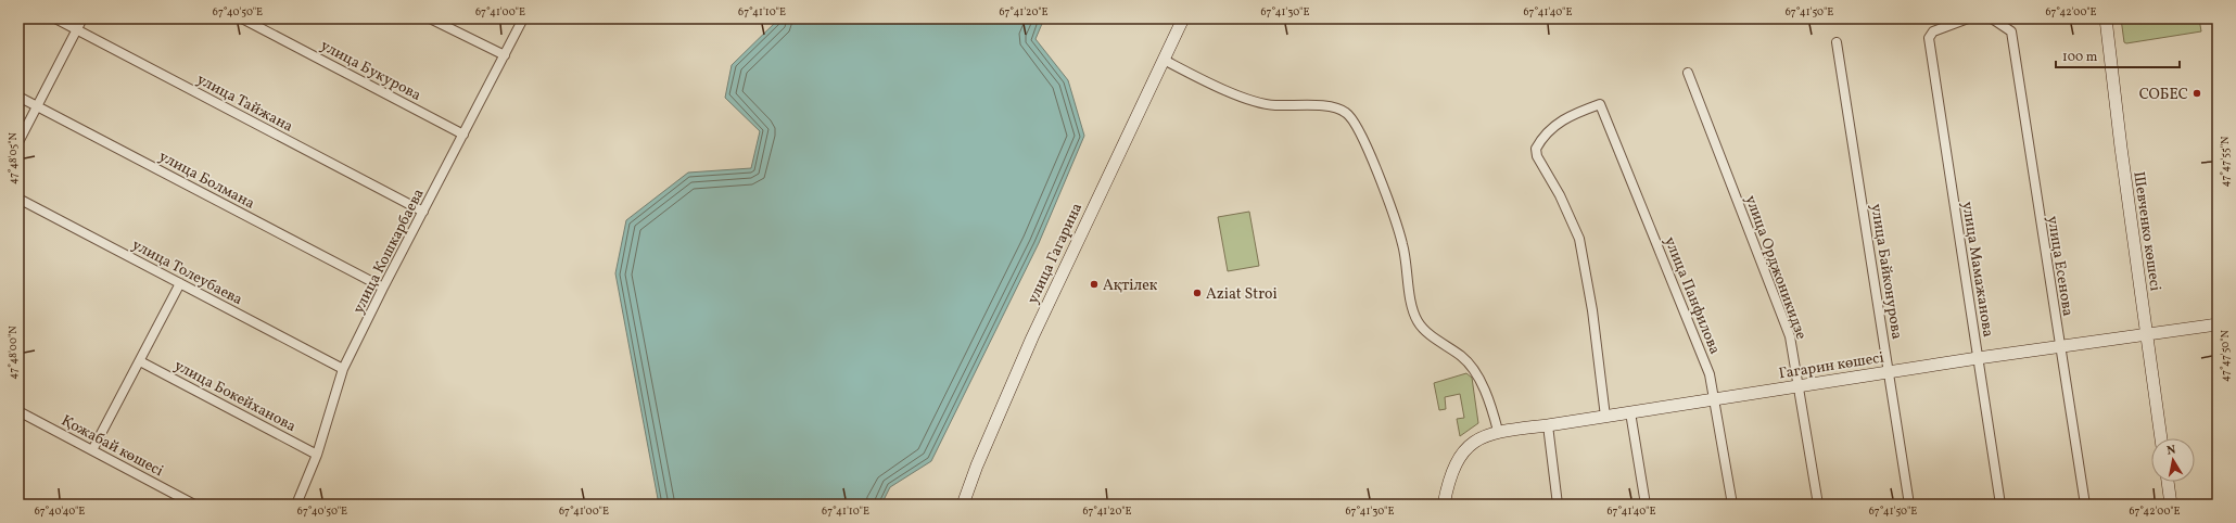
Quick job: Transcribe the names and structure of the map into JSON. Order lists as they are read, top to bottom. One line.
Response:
{"streets":{"street":["улица Букурова","улица Тайжана","улица Болмана","Шевченко көшесі","улица Кошкарбаева","улица Гагарина","улица Есенова","улица Орджоникидзе","улица Мамажанова","улица Толеубаева","улица Байконурова","улица Панфилова","Гагарин көшесі","улица Бокейханова","Қожабай көшесі"]},"crossings":[["улица Букурова","улица Кошкарбаева"],["улица Тайжана","улица Кошкарбаева"],["улица Болмана","улица Кошкарбаева"],["Шевченко көшесі","Гагарин көшесі"],["улица Кошкарбаева","улица Толеубаева"],["улица Кошкарбаева","улица Бокейханова"],["улица Есенова","Гагарин көшесі"],["улица Орджоникидзе","Гагарин көшесі"],["улица Мамажанова","Гагарин көшесі"],["улица Байконурова","Гагарин көшесі"],["улица Панфилова","Гагарин көшесі"]],"places":["СОБЕС","Ақтілек","Aziat Stroi"],"scale_bar":"100 m","north":"top","coordinates":["67°40'50\"E","67°41'00\"E","67°41'10\"E","67°41'20\"E","67°41'30\"E","67°41'40\"E","67°41'50\"E","67°42'00\"E","47°48'05\"N","47°47'55\"N","47°48'00\"N","47°47'50\"N","67°40'40\"E"]}
